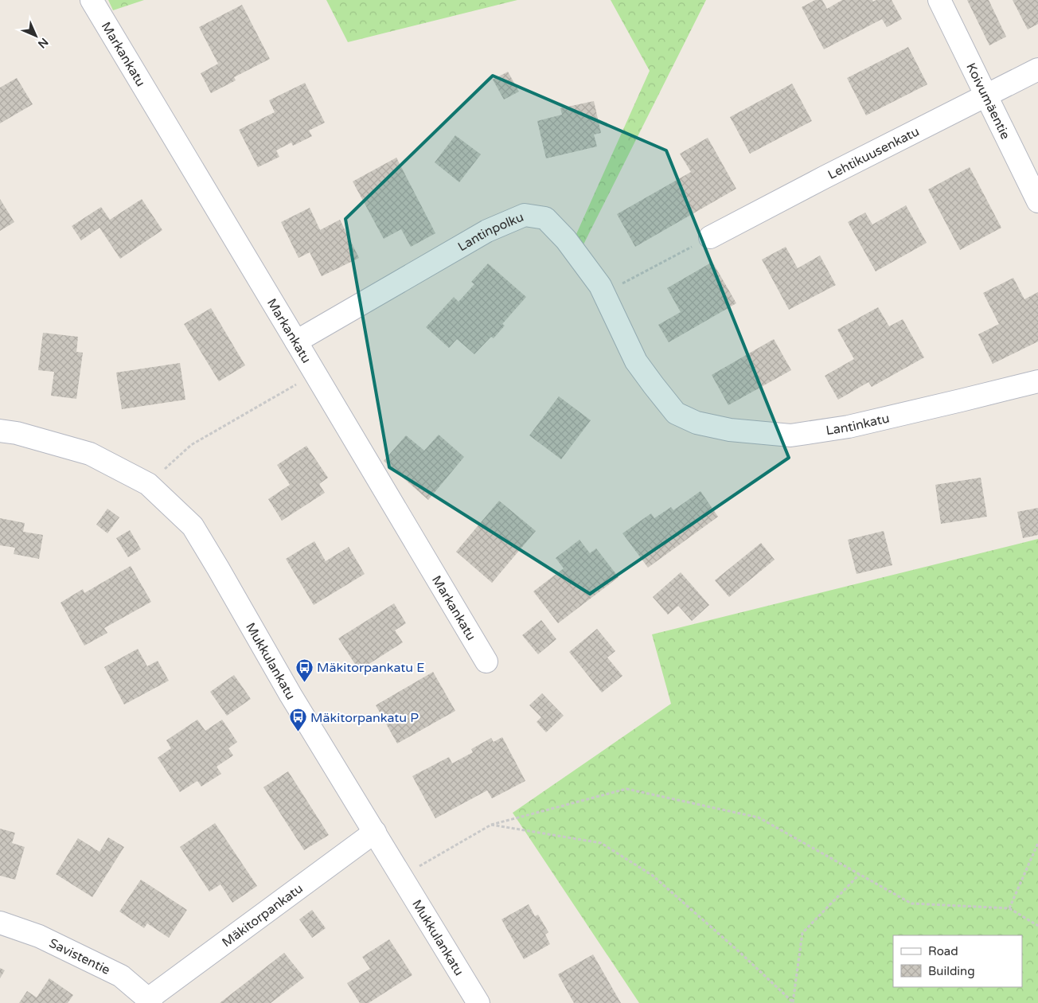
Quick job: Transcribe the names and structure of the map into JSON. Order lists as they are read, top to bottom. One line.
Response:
{"streets":{"street":["Markankatu","Koivumäentie","Lehtikuusenkatu","Lantinpolku","Lantinkatu","Mukkulankatu","Mäkitorpankatu","Savistentie"]},"crossings":[["Markankatu","Lantinpolku"],["Koivumäentie","Lehtikuusenkatu"],["Lantinpolku","Lantinkatu"],["Mukkulankatu","Mäkitorpankatu"],["Mäkitorpankatu","Savistentie"]],"places":{"bus stop":["Mäkitorpankatu E","Mäkitorpankatu P"]},"legend":["Road","Building"],"north":"bottom right"}
